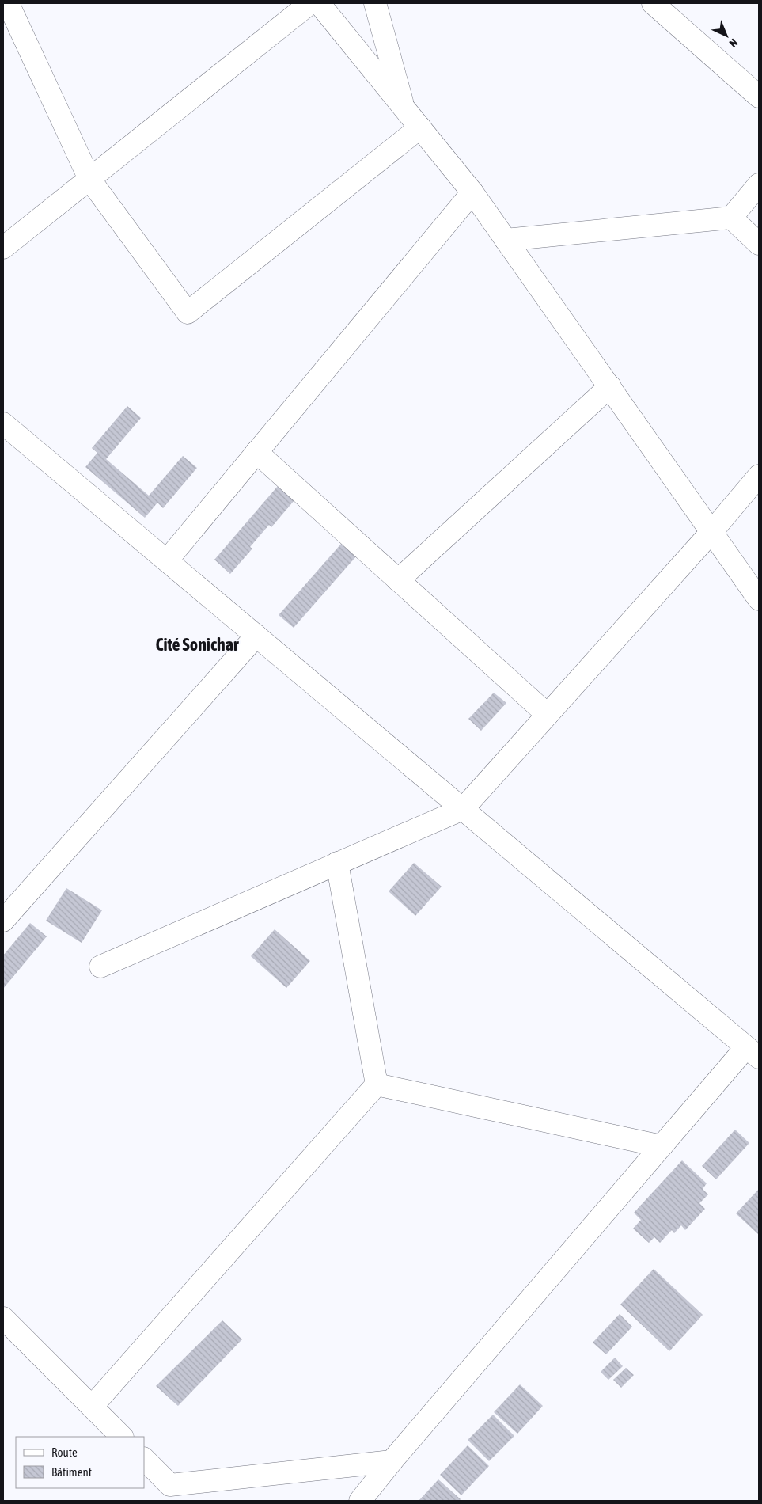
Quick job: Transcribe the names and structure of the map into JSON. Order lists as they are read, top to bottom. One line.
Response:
{"districts":["Cité Sonichar"],"legend":["Route","Bâtiment"],"north":"bottom right"}
